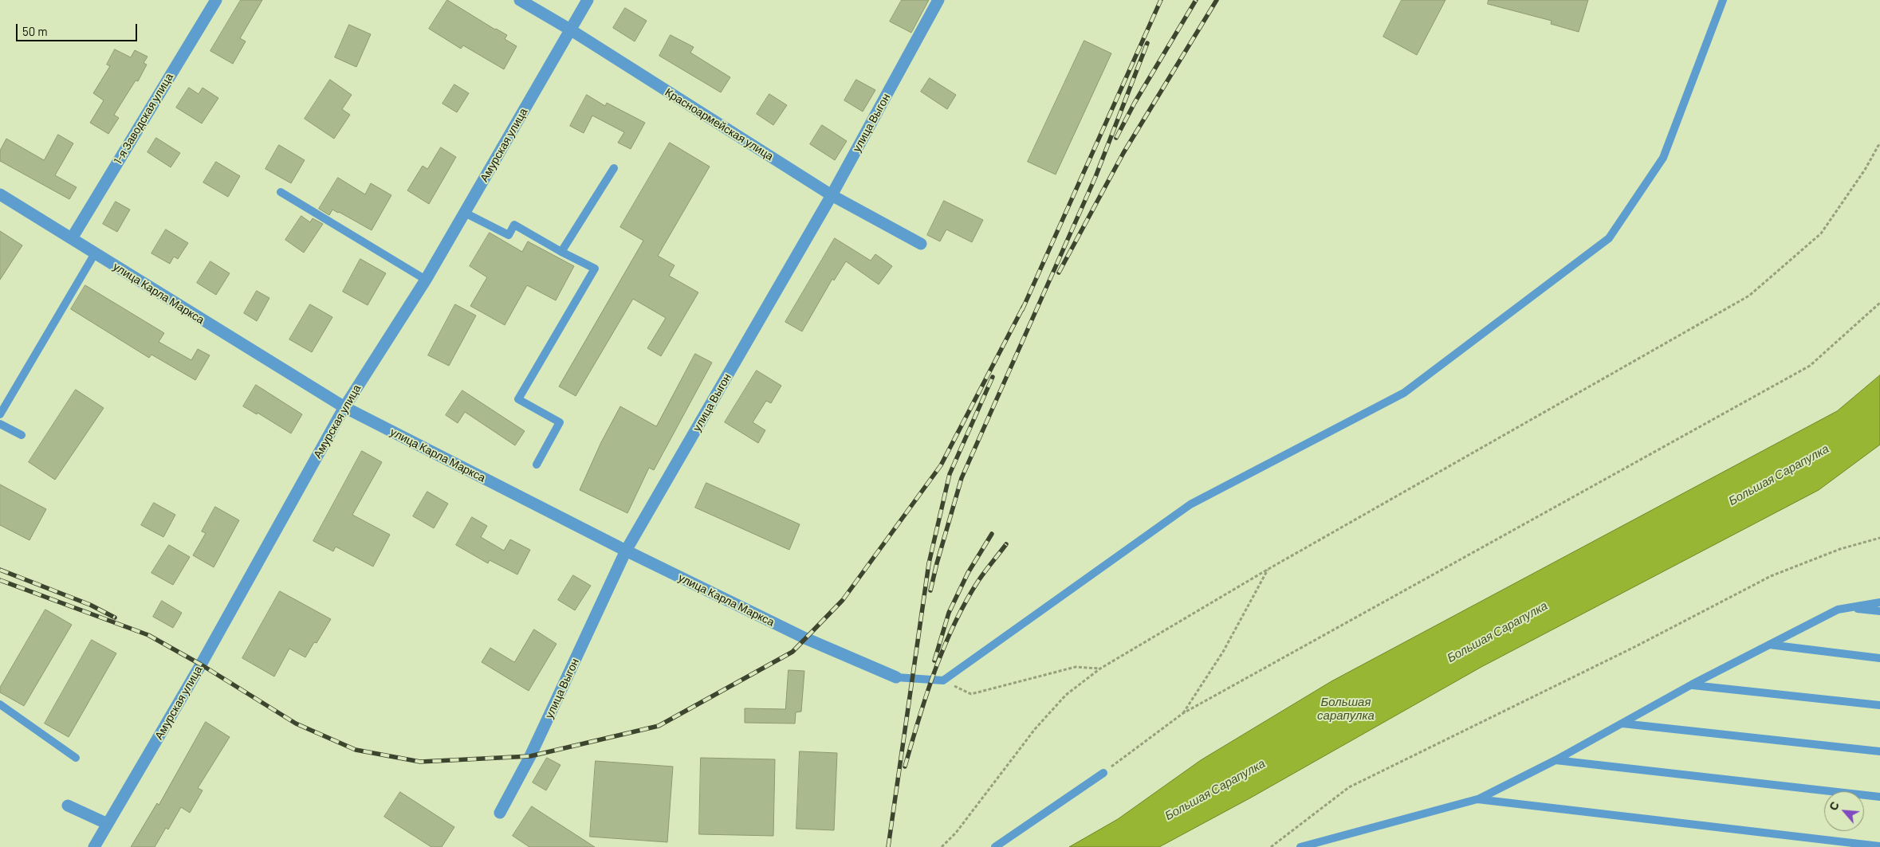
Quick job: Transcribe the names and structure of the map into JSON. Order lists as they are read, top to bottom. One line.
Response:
{"streets":{"street":["1-я Заводская улица","улица Выгон","Красноармейская улица","Амурская улица","улица Карла Маркса"]},"crossings":[["1-я Заводская улица","улица Карла Маркса"],["улица Выгон","Красноармейская улица"],["улица Выгон","улица Карла Маркса"],["Красноармейская улица","Амурская улица"],["Амурская улица","улица Карла Маркса"]],"water":["Большая Сарапулка","Большая сарапулка"],"scale_bar":"50 m","north":"top left"}
